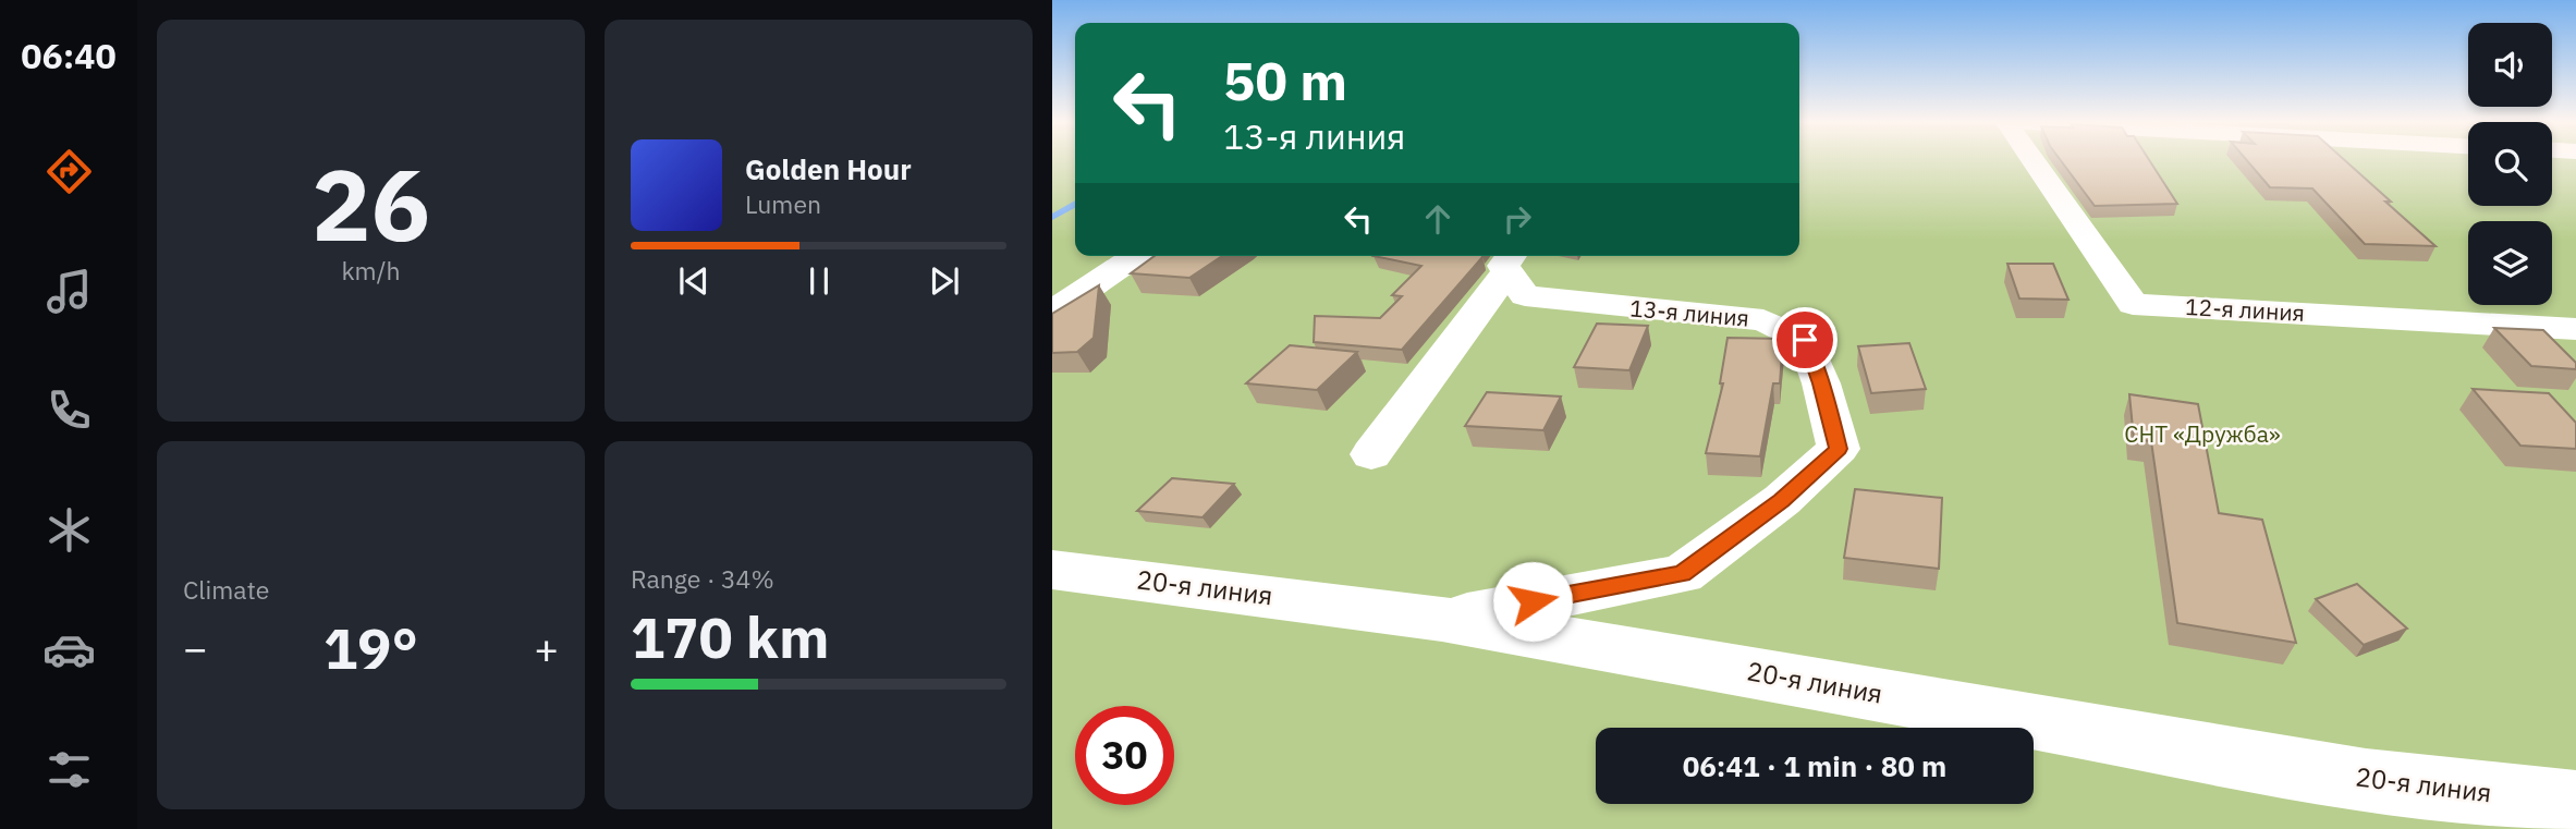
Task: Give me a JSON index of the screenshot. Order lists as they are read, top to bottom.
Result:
{
  "streets": {
    "street": ["12-я линия", "13-я линия", "20-я линия"]
  },
  "crossings": [
    ["13-я линия", "20-я линия"]
  ],
  "parks": ["СНТ «Дружба»"],
  "page": {
    "tabs": "06:40",
    "tile": [
      ["26", "km/h"],
      "Climate",
      ["Range · 34%", "170 km"]
    ],
    "turn": ["50 m", "13-я линия"],
    "song": ["Golden Hour", "Lumen"],
    "heat": ["−", "19°", "+"],
    "limit": "30",
    "trip": "06:41 · 1 min · 80 m"
  }
}
